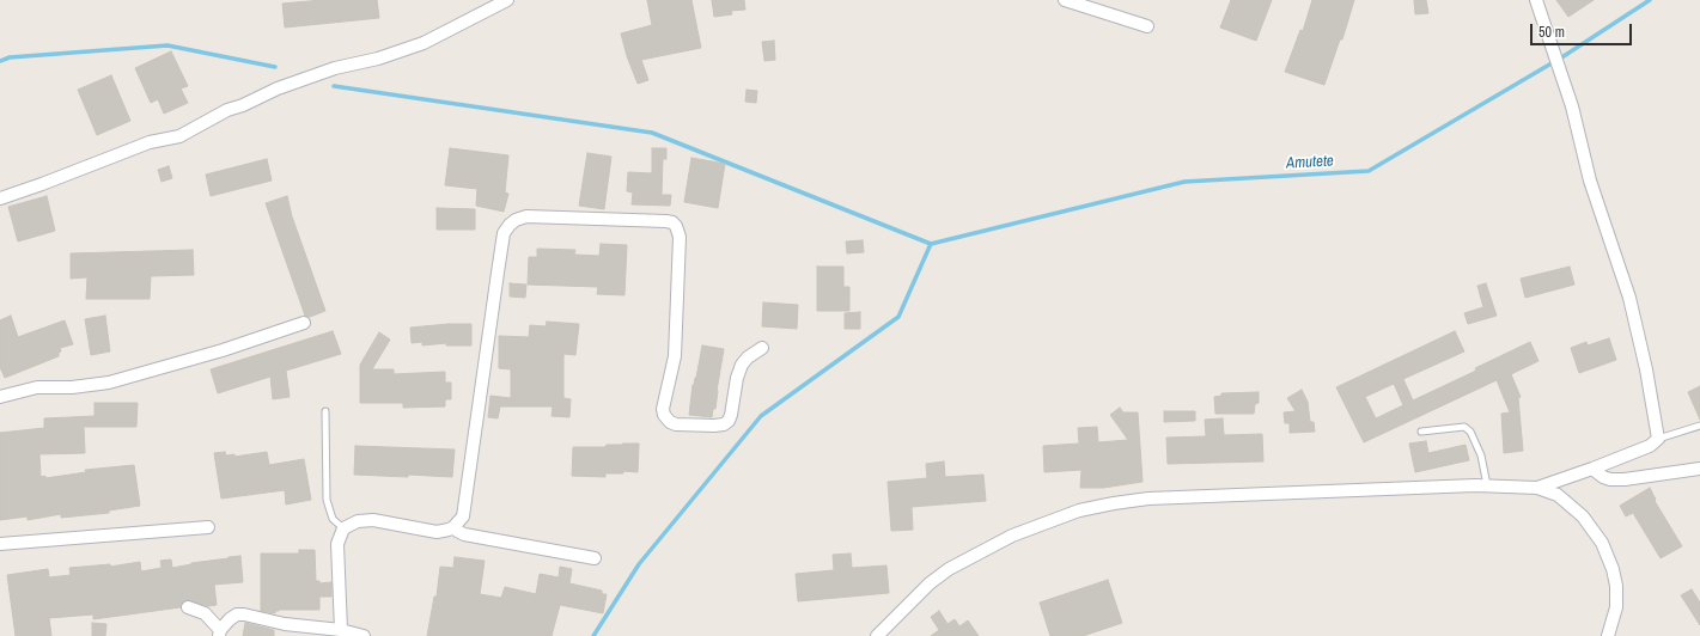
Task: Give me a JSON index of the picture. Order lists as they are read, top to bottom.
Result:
{
  "water": ["Amutete"],
  "scale_bar": "50 m"
}
